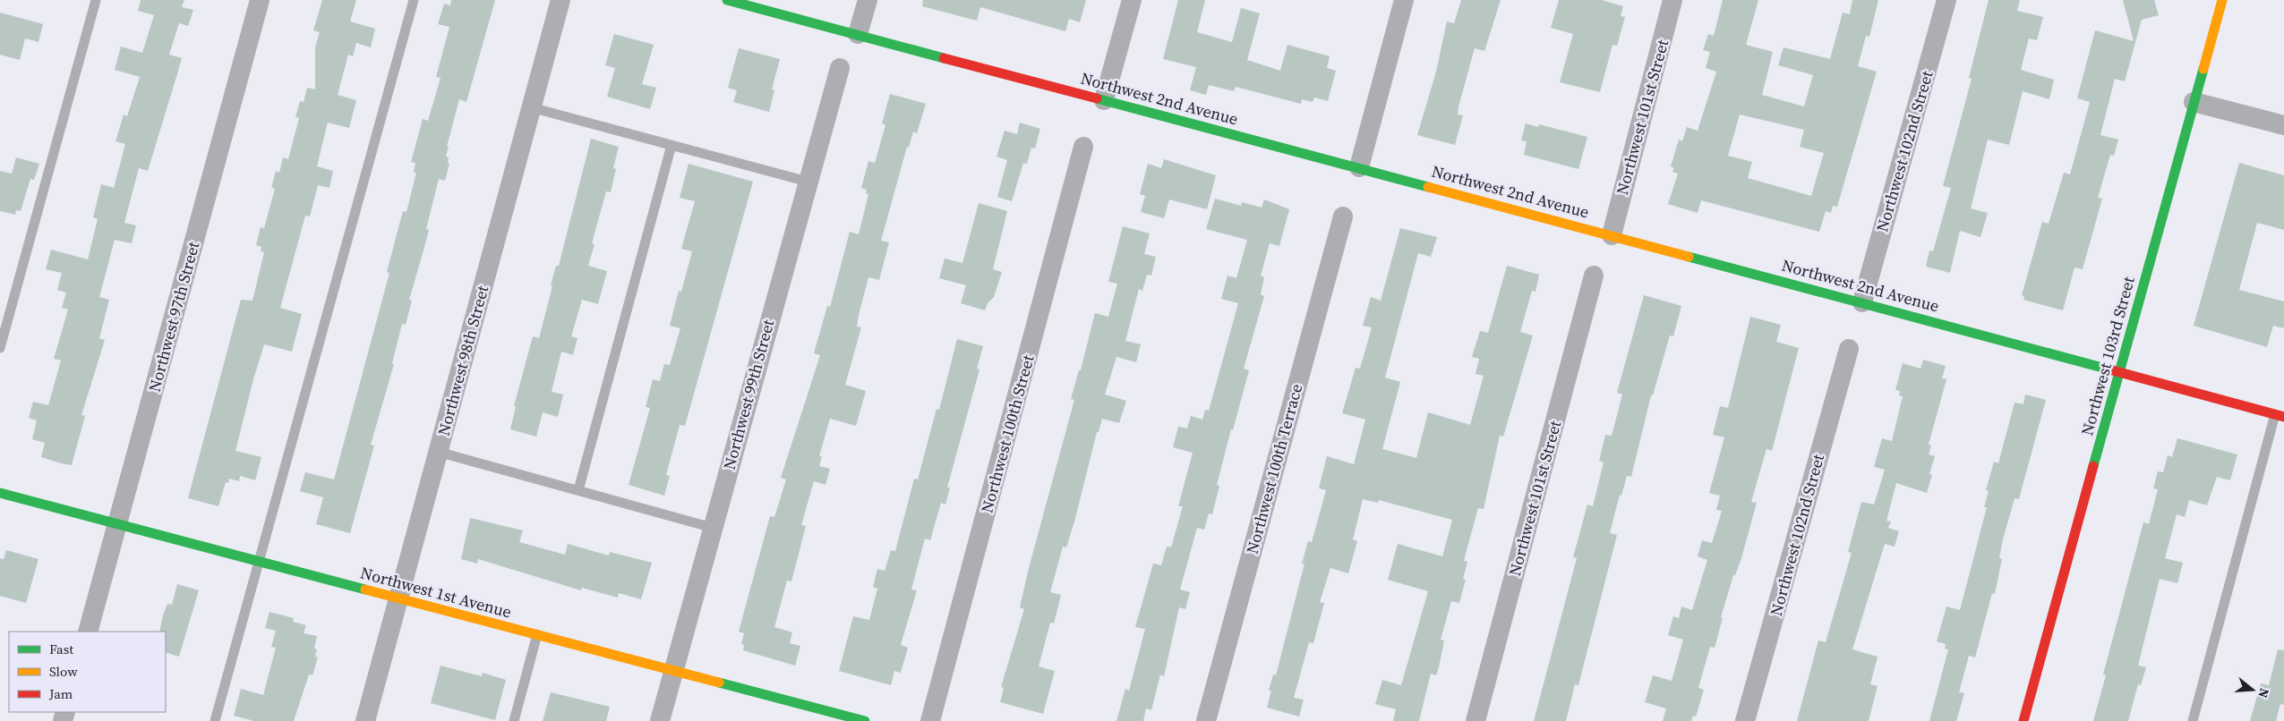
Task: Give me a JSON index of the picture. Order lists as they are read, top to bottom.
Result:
{
  "streets": {
    "street": [
      "Northwest 2nd Avenue",
      "Northwest 101st Street",
      "Northwest 102nd Street",
      "Northwest 97th Street",
      "Northwest 103rd Street",
      "Northwest 98th Street",
      "Northwest 99th Street",
      "Northwest 100th Street",
      "Northwest 100th Terrace",
      "Northwest 1st Avenue"
    ]
  },
  "crossings": [
    ["Northwest 2nd Avenue", "Northwest 101st Street"],
    ["Northwest 2nd Avenue", "Northwest 102nd Street"],
    ["Northwest 2nd Avenue", "Northwest 103rd Street"],
    ["Northwest 97th Street", "Northwest 1st Avenue"],
    ["Northwest 98th Street", "Northwest 1st Avenue"],
    ["Northwest 99th Street", "Northwest 1st Avenue"]
  ],
  "legend": ["Fast", "Slow", "Jam"],
  "north": "right"
}
